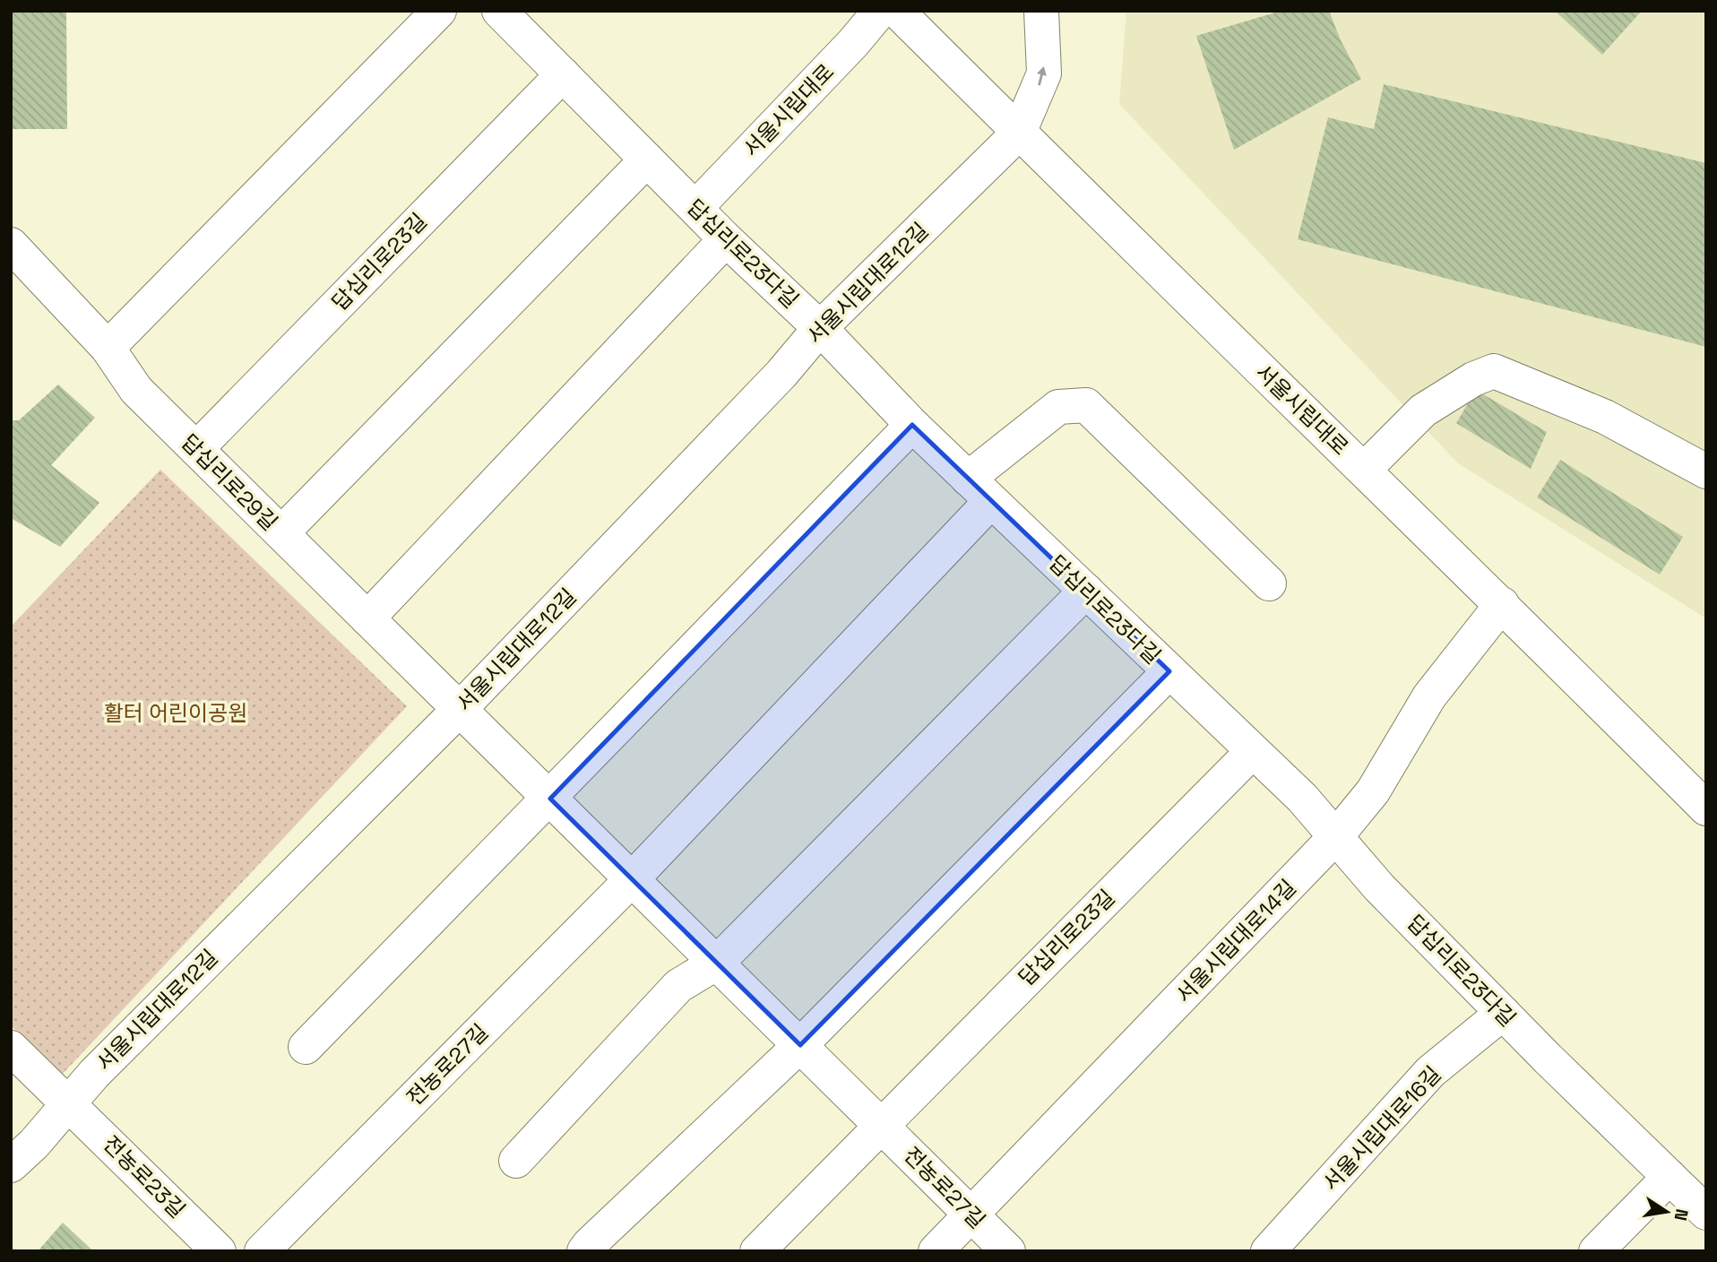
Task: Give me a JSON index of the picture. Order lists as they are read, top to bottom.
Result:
{
  "streets": {
    "street": [
      "서울시립대로",
      "답십리로23다길",
      "답십리로23길",
      "서울시립대로12길",
      "답십리로29길",
      "서울시립대로14길",
      "전농로27길",
      "서울시립대로16길",
      "전농로23길"
    ]
  },
  "crossings": [
    ["서울시립대로", "답십리로23다길"],
    ["서울시립대로", "서울시립대로12길"],
    ["서울시립대로", "서울시립대로14길"],
    ["답십리로23다길", "답십리로23길"],
    ["답십리로23다길", "서울시립대로12길"],
    ["답십리로23다길", "서울시립대로14길"],
    ["답십리로23다길", "서울시립대로16길"],
    ["답십리로23길", "답십리로29길"],
    ["답십리로23길", "전농로27길"],
    ["서울시립대로12길", "답십리로29길"],
    ["서울시립대로12길", "전농로27길"],
    ["서울시립대로12길", "전농로23길"],
    ["답십리로29길", "전농로27길"],
    ["서울시립대로14길", "전농로27길"]
  ],
  "parks": ["활터 어린이공원"],
  "north": "right"
}
